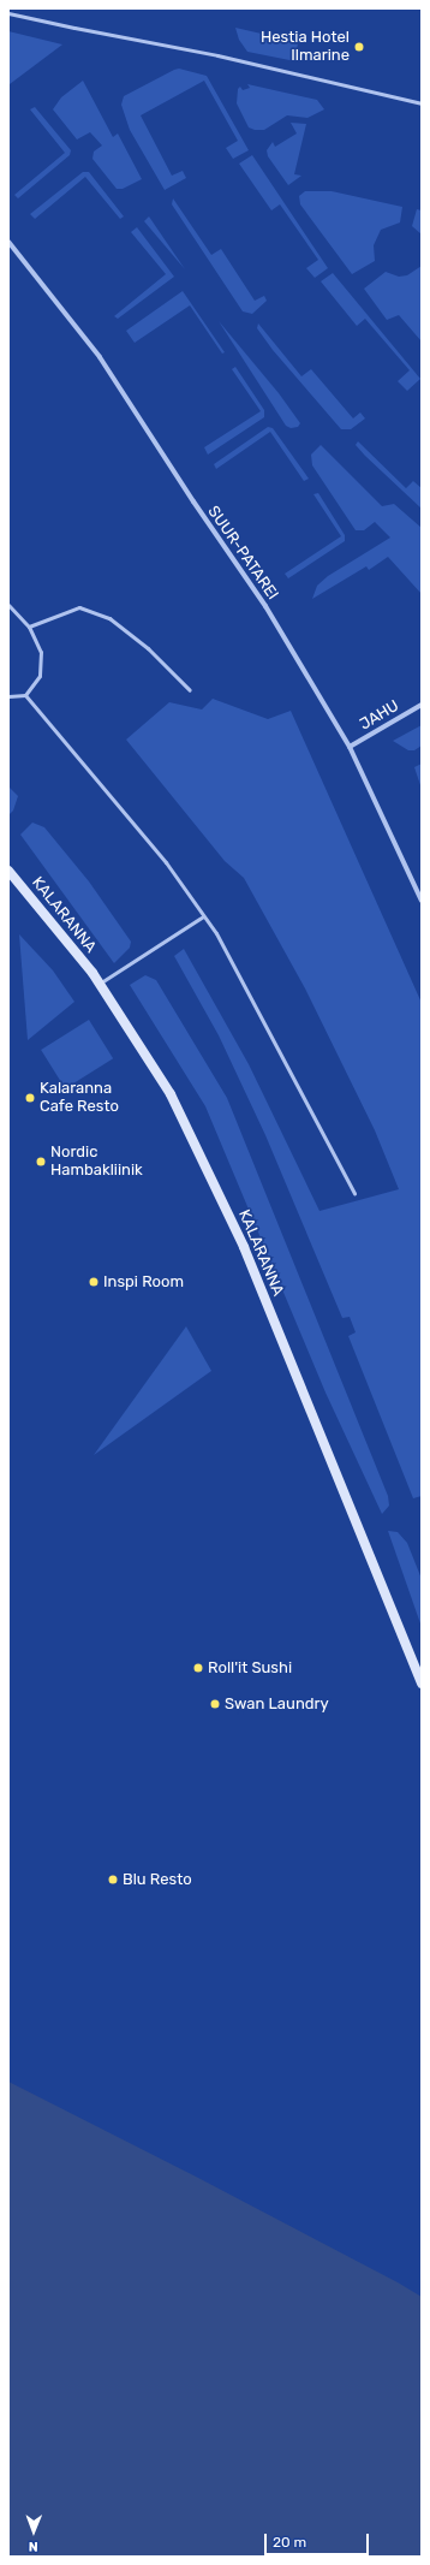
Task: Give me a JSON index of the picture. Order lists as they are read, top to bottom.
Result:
{
  "streets": {
    "street": ["SUUR-PATAREI", "JAHU", "KALARANNA"]
  },
  "crossings": [
    ["SUUR-PATAREI", "JAHU"]
  ],
  "places": [
    "Hestia Hotel Ilmarine",
    "Kalaranna Cafe Resto",
    "Nordic Hambakliinik",
    "Inspi Room",
    "Roll'it Sushi",
    "Swan Laundry",
    "Blu Resto"
  ],
  "scale_bar": "20 m",
  "north": "bottom"
}
